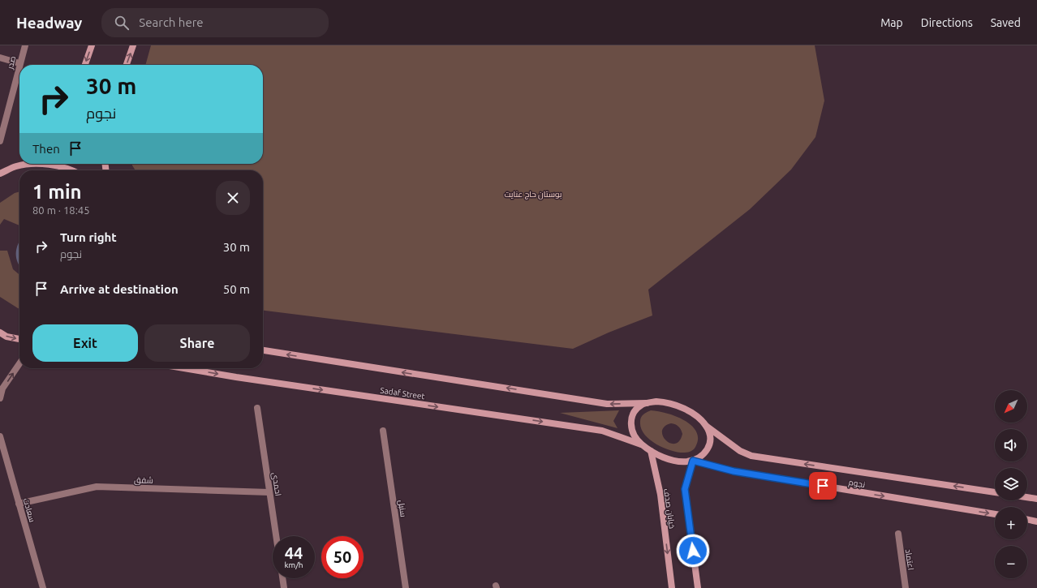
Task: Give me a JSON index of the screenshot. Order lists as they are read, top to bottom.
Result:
{
  "streets": {
    "main road": ["Sadaf Street", "نجوم", "خیابان صدف"],
    "street": [
      "صدر",
      "شفق",
      "احمدی",
      "سنبل",
      "سعادت",
      "اعتماد"
    ]
  },
  "crossings": [
    ["Sadaf Street", "نجوم"],
    ["Sadaf Street", "خیابان صدف"],
    ["شفق", "احمدی"],
    ["شفق", "سعادت"],
    ["نجوم", "خیابان صدف"]
  ],
  "parks": ["بوستان حاج عنایت"],
  "north": "bottom left",
  "page": {
    "header": "Headway",
    "search": "Search here",
    "nav": ["Map", "Directions", "Saved"],
    "turn": ["30 m", "نجوم"],
    "then": "Then",
    "heading": ["1 min", "80 m · 18:45"],
    "list": [
      {
        "name": "Turn right",
        "note": "نجوم",
        "value": "30 m"
      },
      {
        "name": "Arrive at destination",
        "value": "50 m"
      }
    ],
    "buttons": ["Exit", "Share"],
    "map_buttons": ["+", "−"],
    "speed": "44 km/h",
    "limit": "50"
  }
}
